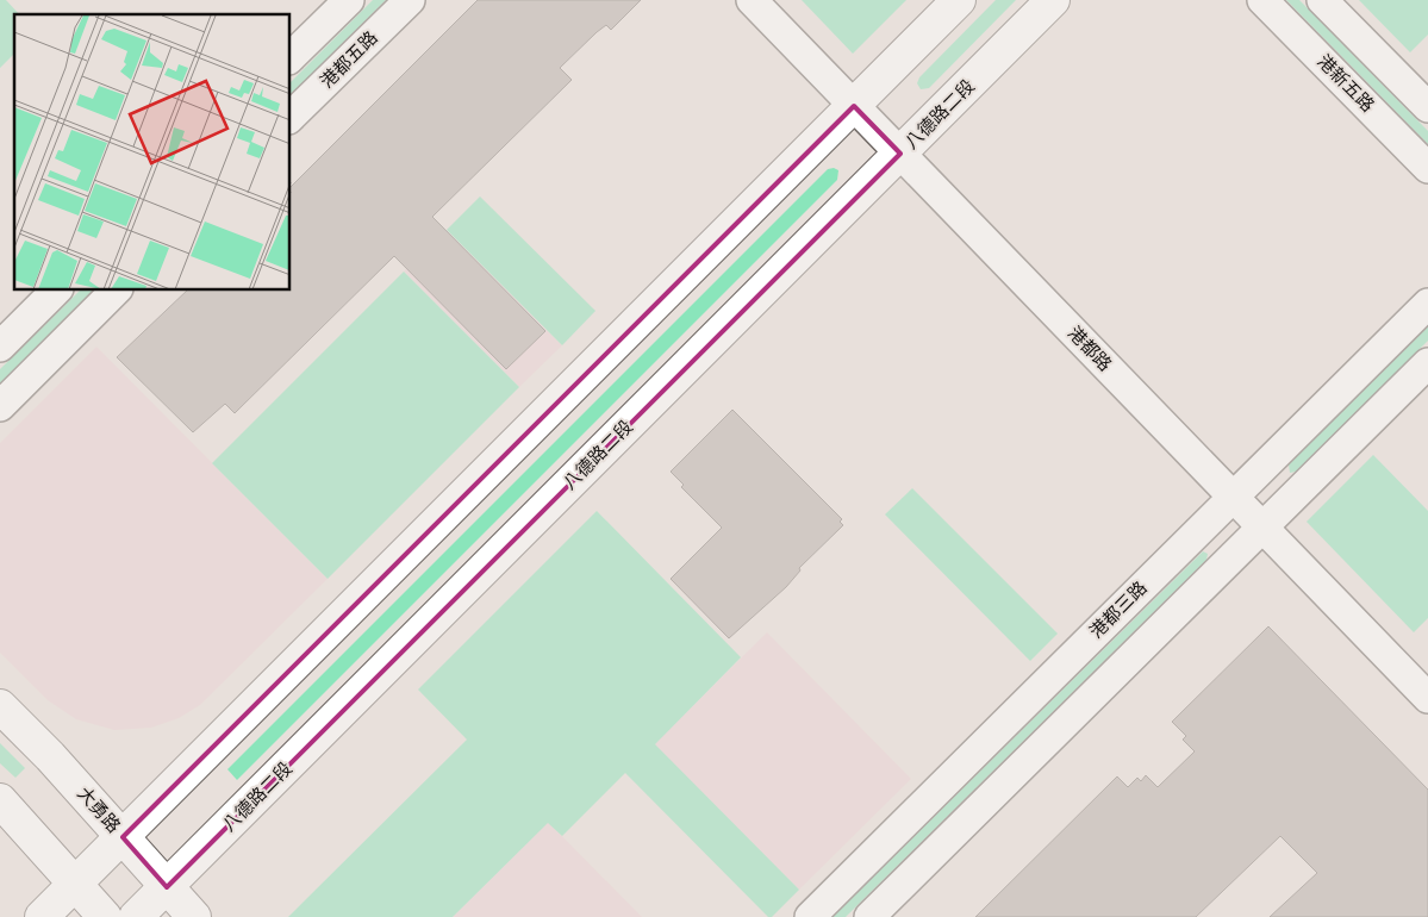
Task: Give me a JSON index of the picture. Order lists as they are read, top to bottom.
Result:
{
  "streets": {
    "street": [
      "港都五路",
      "港新五路",
      "八德路二段",
      "港都路",
      "港都三路",
      "大勇路"
    ]
  },
  "crossings": [
    ["八德路二段", "港都路"],
    ["八德路二段", "大勇路"],
    ["港都路", "港都三路"]
  ]
}
